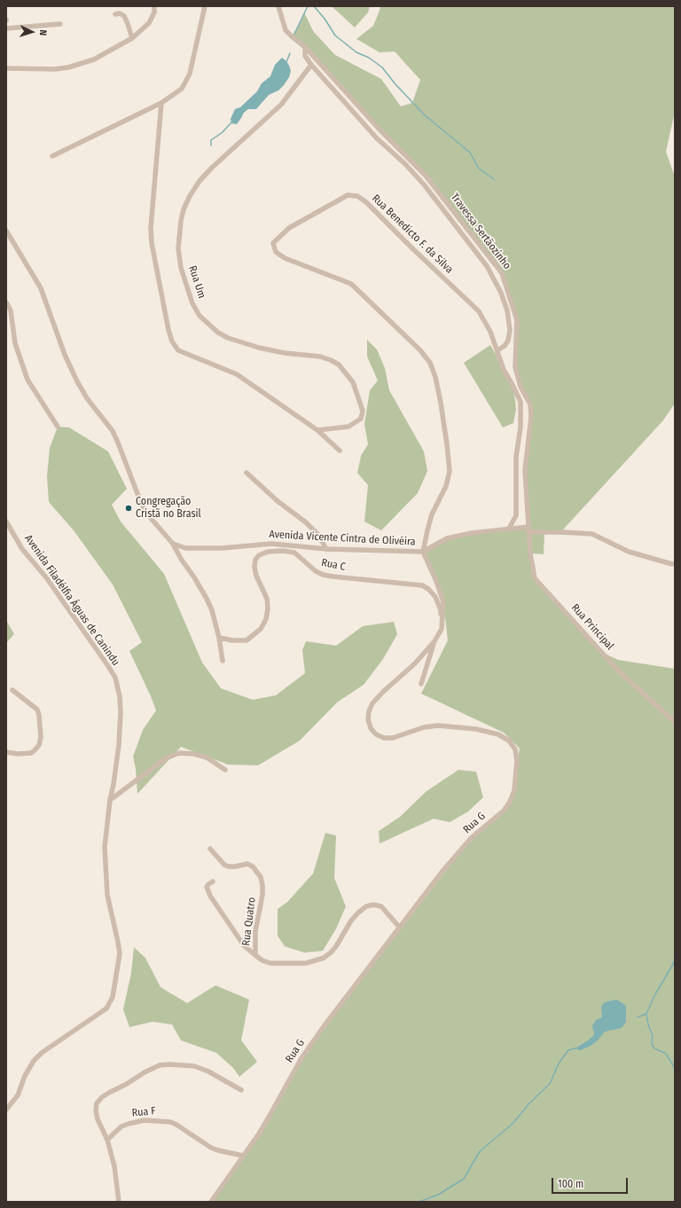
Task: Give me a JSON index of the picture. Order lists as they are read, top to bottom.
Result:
{
  "streets": {
    "street": [
      "Travessa Sertãozinho",
      "Rua Benedicto F. da Silva",
      "Rua Um",
      "Avenida Vicente Cintra de Olivéira",
      "Rua C",
      "Avenida Filadélfia Águas de Canindu",
      "Rua Principal",
      "Rua G",
      "Rua Quatro",
      "Rua F"
    ]
  },
  "crossings": [
    ["Travessa Sertãozinho", "Avenida Vicente Cintra de Olivéira"],
    ["Travessa Sertãozinho", "Rua Principal"],
    ["Rua Benedicto F. da Silva", "Avenida Vicente Cintra de Olivéira"],
    ["Rua Benedicto F. da Silva", "Rua G"],
    ["Avenida Vicente Cintra de Olivéira", "Rua Principal"],
    ["Avenida Vicente Cintra de Olivéira", "Rua G"],
    ["Rua C", "Rua G"],
    ["Rua G", "Rua Quatro"],
    ["Rua G", "Rua F"]
  ],
  "places": ["Congregação Cristã no Brasil"],
  "scale_bar": "100 m",
  "north": "right"
}
